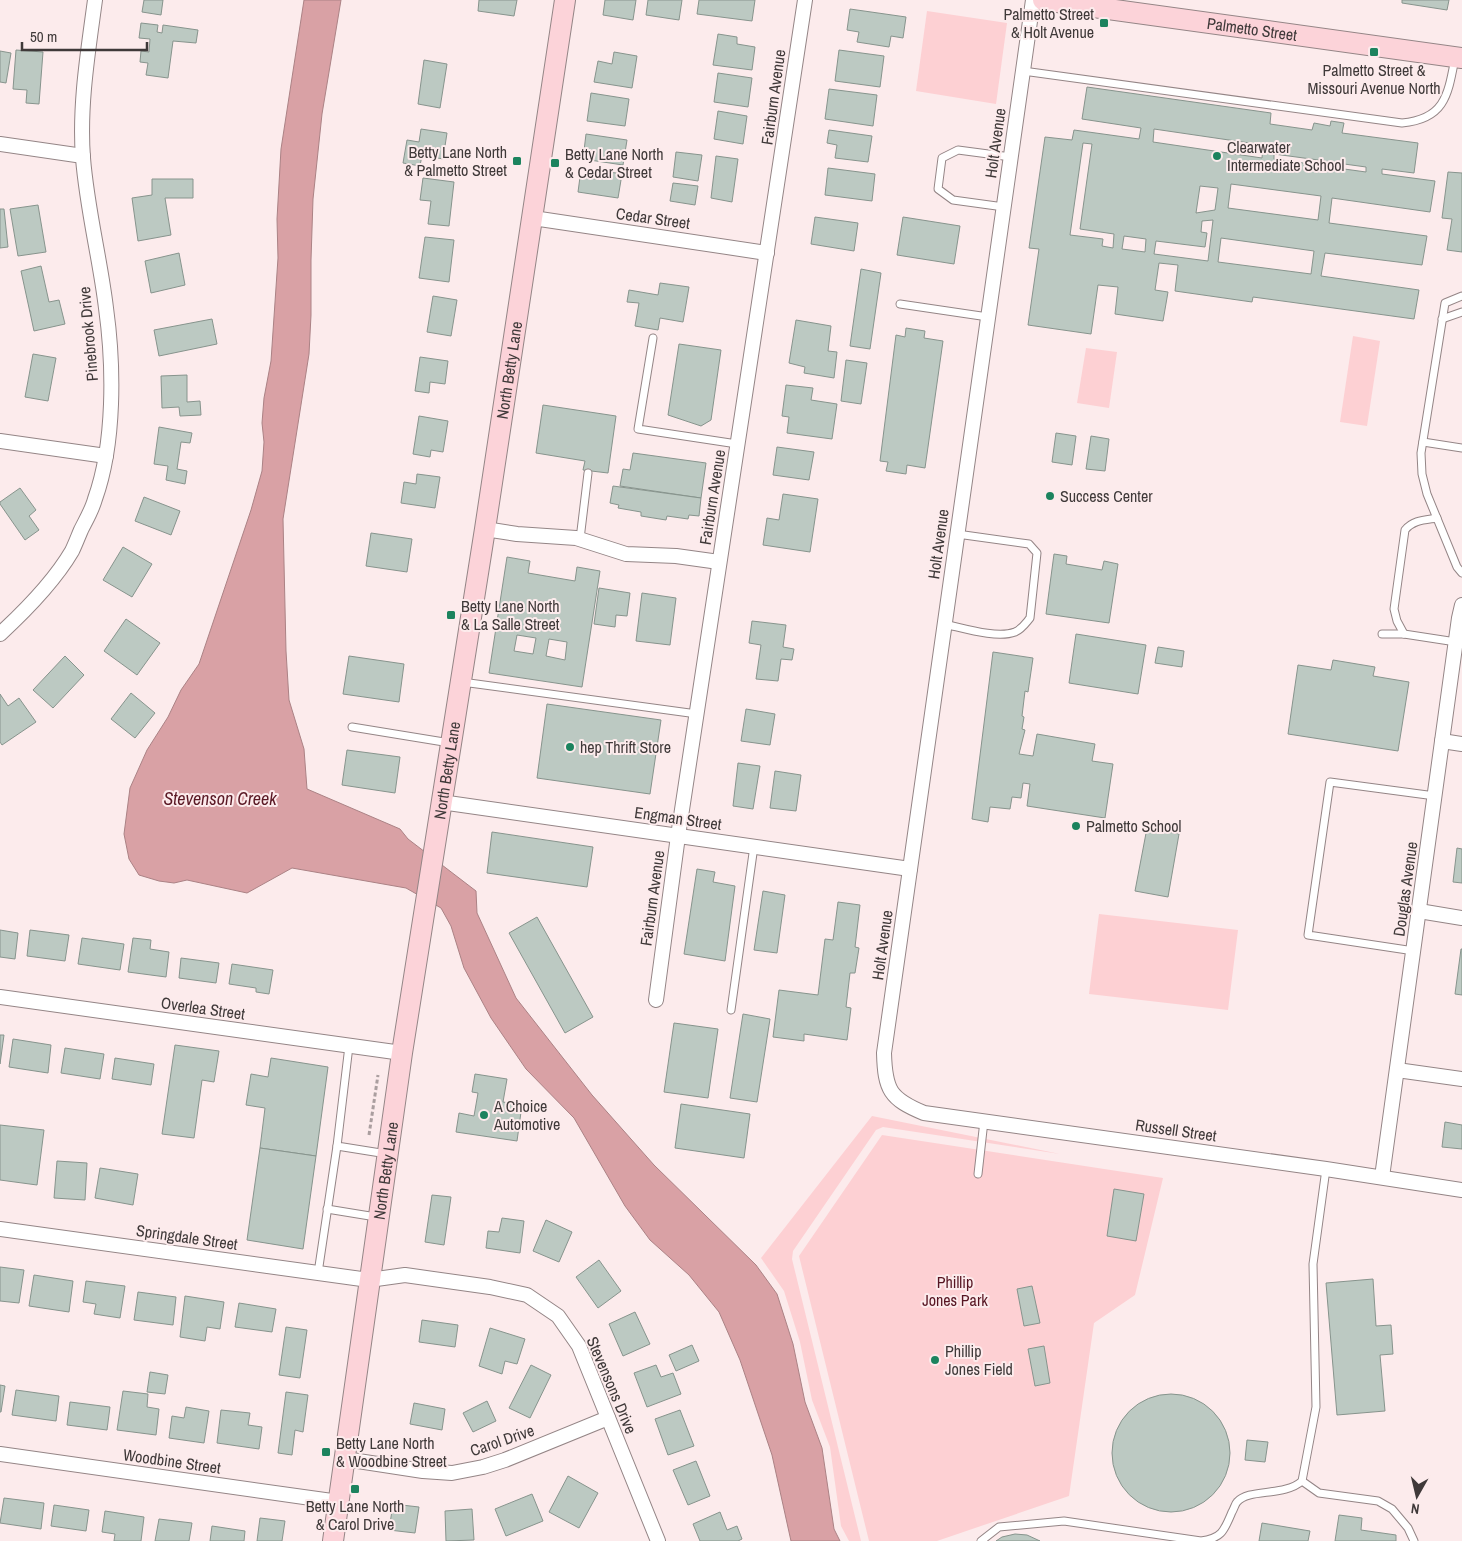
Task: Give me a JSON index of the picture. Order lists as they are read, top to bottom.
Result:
{
  "streets": {
    "street": [
      "Palmetto Street",
      "Fairburn Avenue",
      "Holt Avenue",
      "Cedar Street",
      "Pinebrook Drive",
      "North Betty Lane",
      "Engman Street",
      "Douglas Avenue",
      "Overlea Street",
      "Russell Street",
      "Springdale Street",
      "Stevensons Drive",
      "Carol Drive",
      "Woodbine Street"
    ]
  },
  "crossings": [
    ["Fairburn Avenue", "Cedar Street"],
    ["Fairburn Avenue", "Engman Street"],
    ["Holt Avenue", "Engman Street"],
    ["Holt Avenue", "Russell Street"],
    ["Cedar Street", "North Betty Lane"],
    ["North Betty Lane", "Engman Street"],
    ["North Betty Lane", "Overlea Street"],
    ["North Betty Lane", "Springdale Street"],
    ["North Betty Lane", "Stevensons Drive"],
    ["North Betty Lane", "Carol Drive"],
    ["North Betty Lane", "Woodbine Street"],
    ["Douglas Avenue", "Russell Street"],
    ["Springdale Street", "Stevensons Drive"],
    ["Stevensons Drive", "Carol Drive"]
  ],
  "water": ["Stevenson Creek"],
  "parks": ["Phillip Jones Park"],
  "places": {
    "transit": [
      "Palmetto Street & Holt Avenue",
      "Palmetto Street & Missouri Avenue North",
      "Betty Lane North & Palmetto Street",
      "Betty Lane North & Cedar Street",
      "Betty Lane North & La Salle Street",
      "Betty Lane North & Woodbine Street",
      "Betty Lane North & Carol Drive"
    ],
    "other": [
      "Clearwater Intermediate School",
      "Success Center",
      "hep Thrift Store",
      "Palmetto School",
      "A Choice Automotive",
      "Phillip Jones Field"
    ]
  },
  "scale_bar": "50 m",
  "north": "bottom"
}
